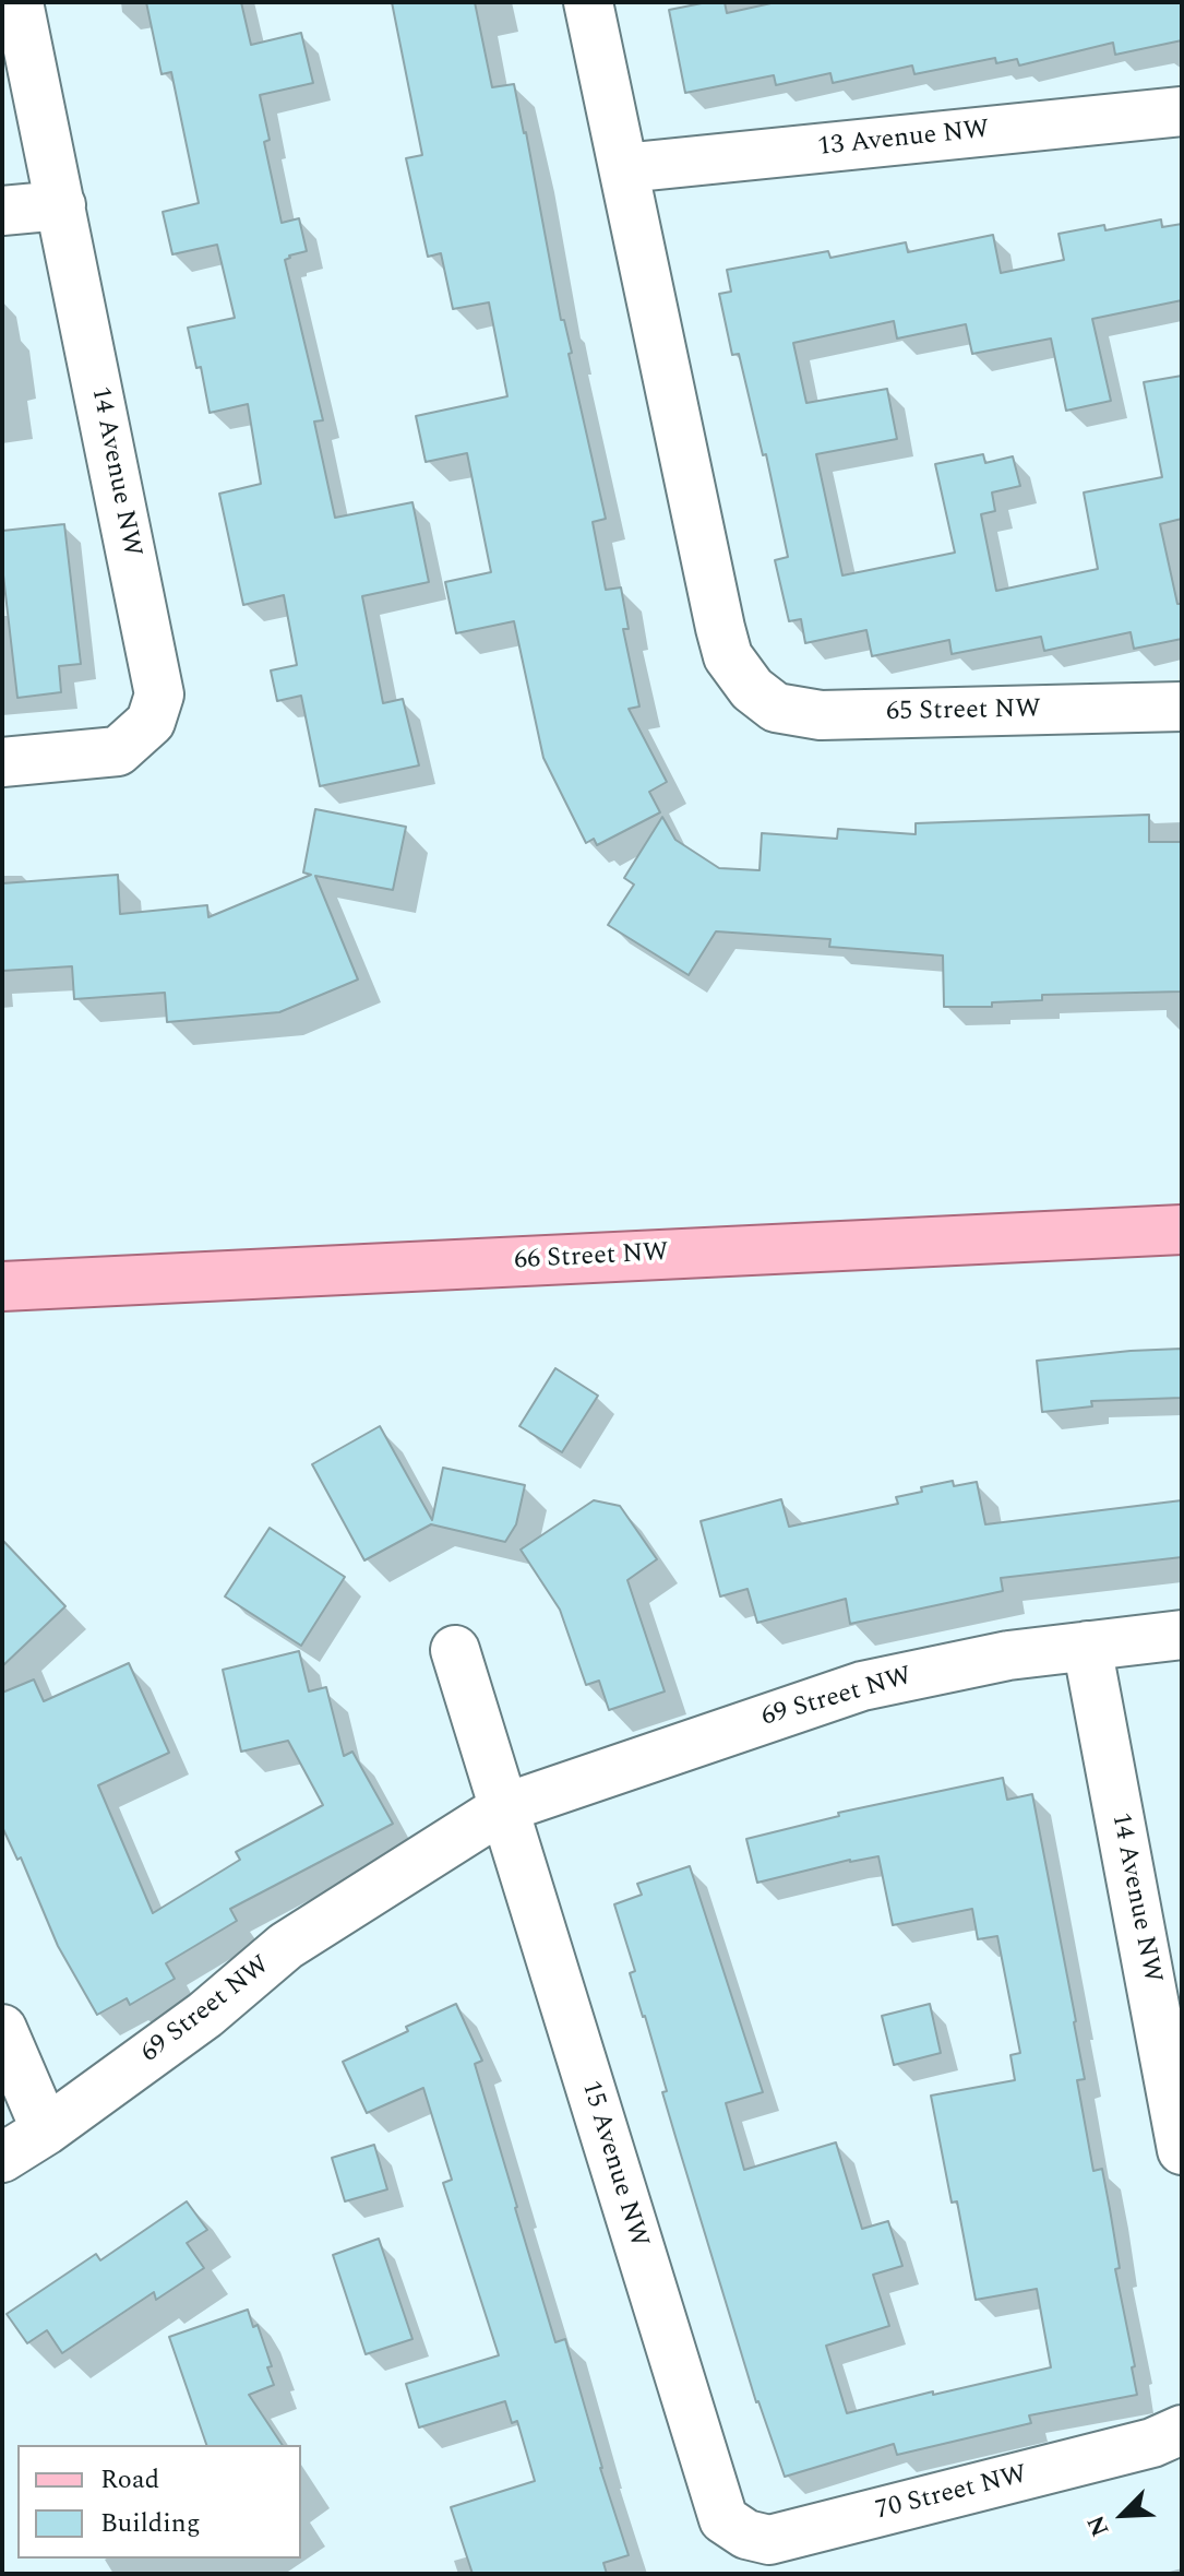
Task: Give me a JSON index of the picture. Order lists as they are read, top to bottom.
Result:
{
  "streets": {
    "main road": ["66 Street NW"],
    "street": [
      "13 Avenue NW",
      "14 Avenue NW",
      "65 Street NW",
      "69 Street NW",
      "15 Avenue NW",
      "70 Street NW"
    ]
  },
  "crossings": [
    ["13 Avenue NW", "65 Street NW"],
    ["14 Avenue NW", "69 Street NW"],
    ["69 Street NW", "15 Avenue NW"],
    ["15 Avenue NW", "70 Street NW"]
  ],
  "legend": ["Road", "Building"],
  "north": "bottom left"
}
